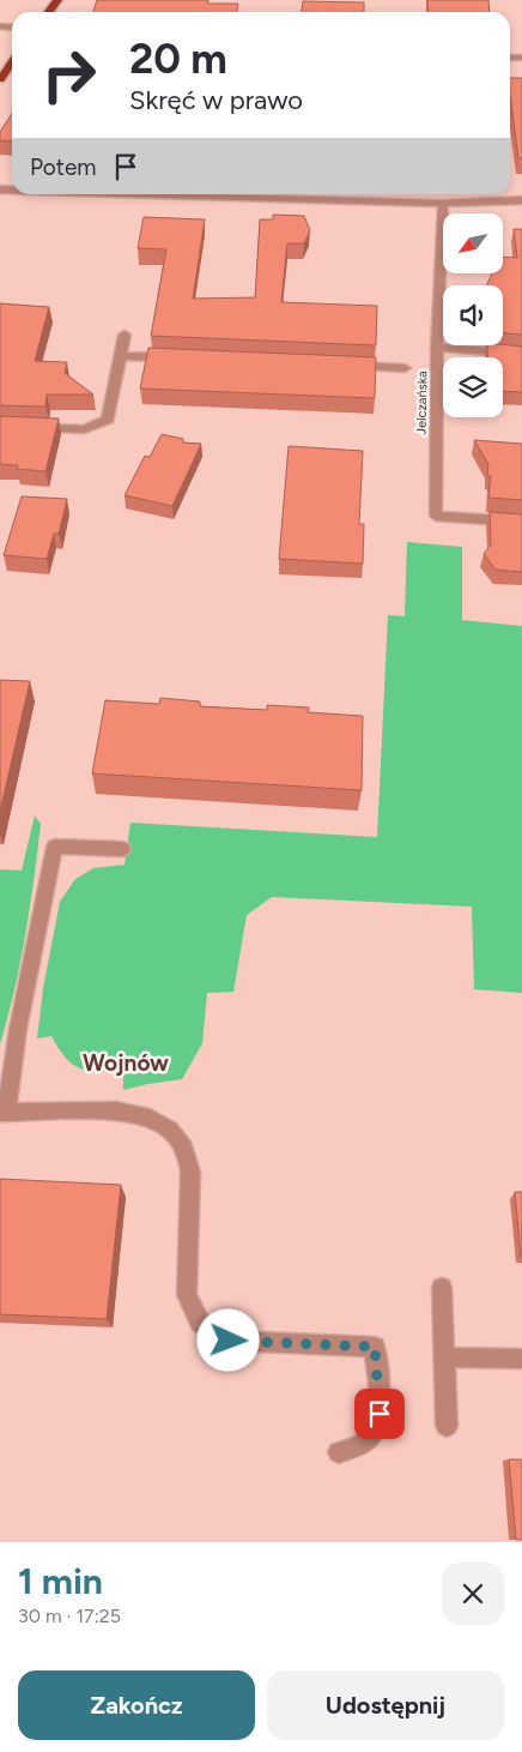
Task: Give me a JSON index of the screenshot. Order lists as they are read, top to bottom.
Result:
{
  "streets": {
    "street": ["Jelczańska"]
  },
  "districts": ["Wojnów"],
  "north": "bottom left",
  "page": {
    "turn": ["20 m", "Skręć w prawo"],
    "then": "Potem",
    "heading": ["1 min", "30 m · 17:25"],
    "buttons": ["Zakończ", "Udostępnij"]
  }
}
